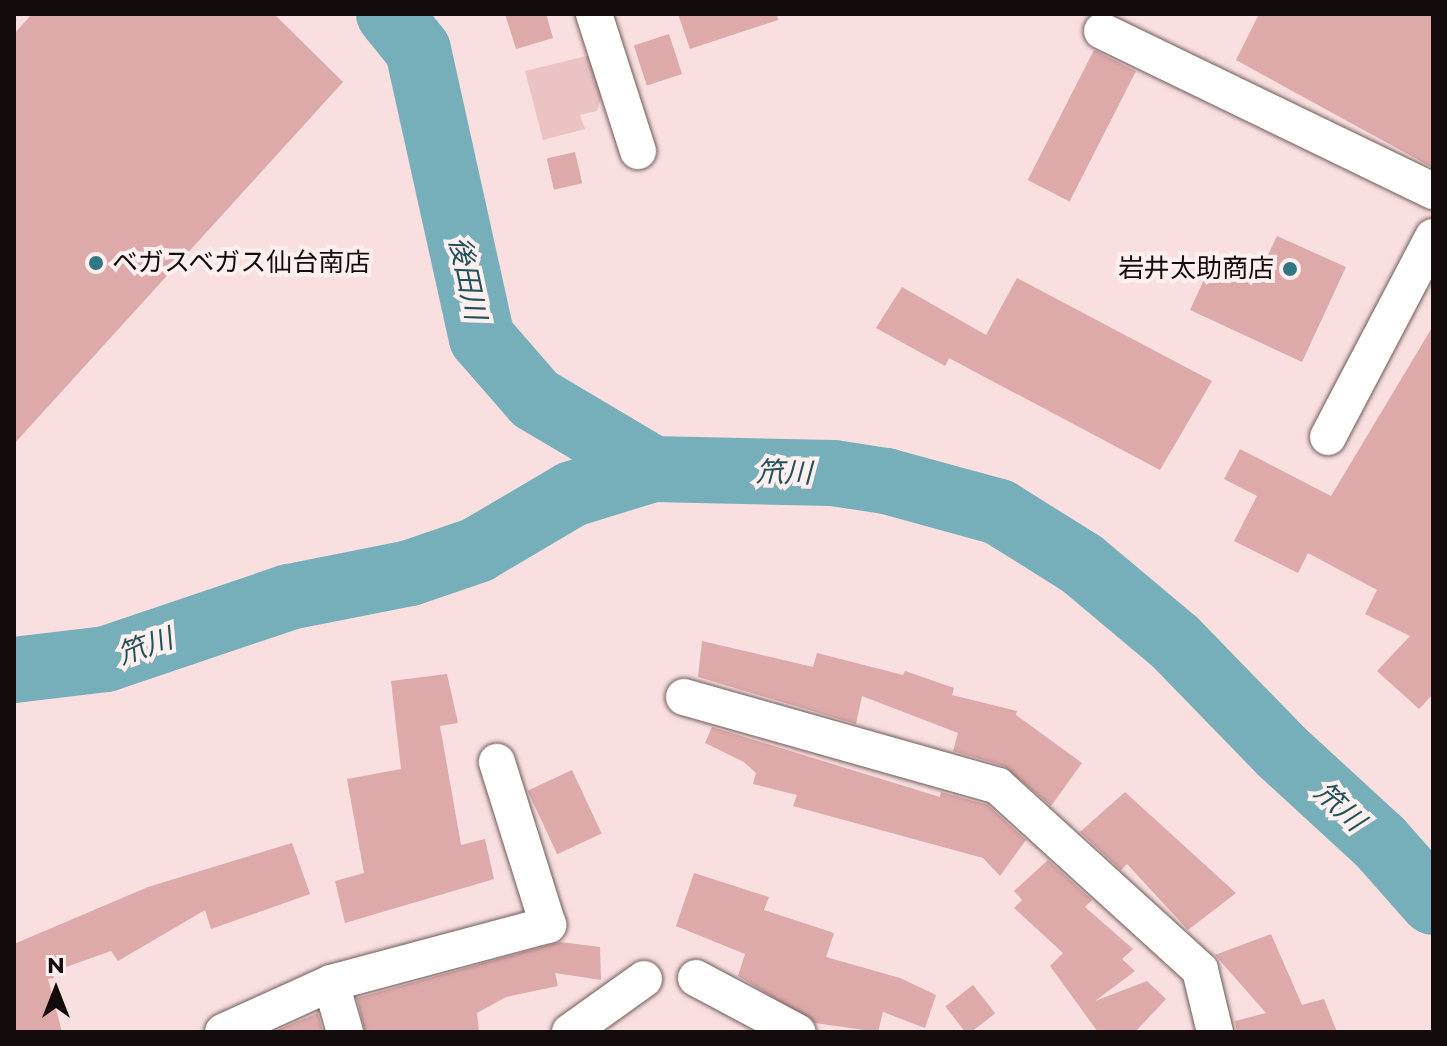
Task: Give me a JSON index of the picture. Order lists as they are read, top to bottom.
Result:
{
  "water": ["後田川", "笊川"],
  "places": ["ベガスベガス仙台南店", "岩井太助商店"],
  "north": "top"
}
